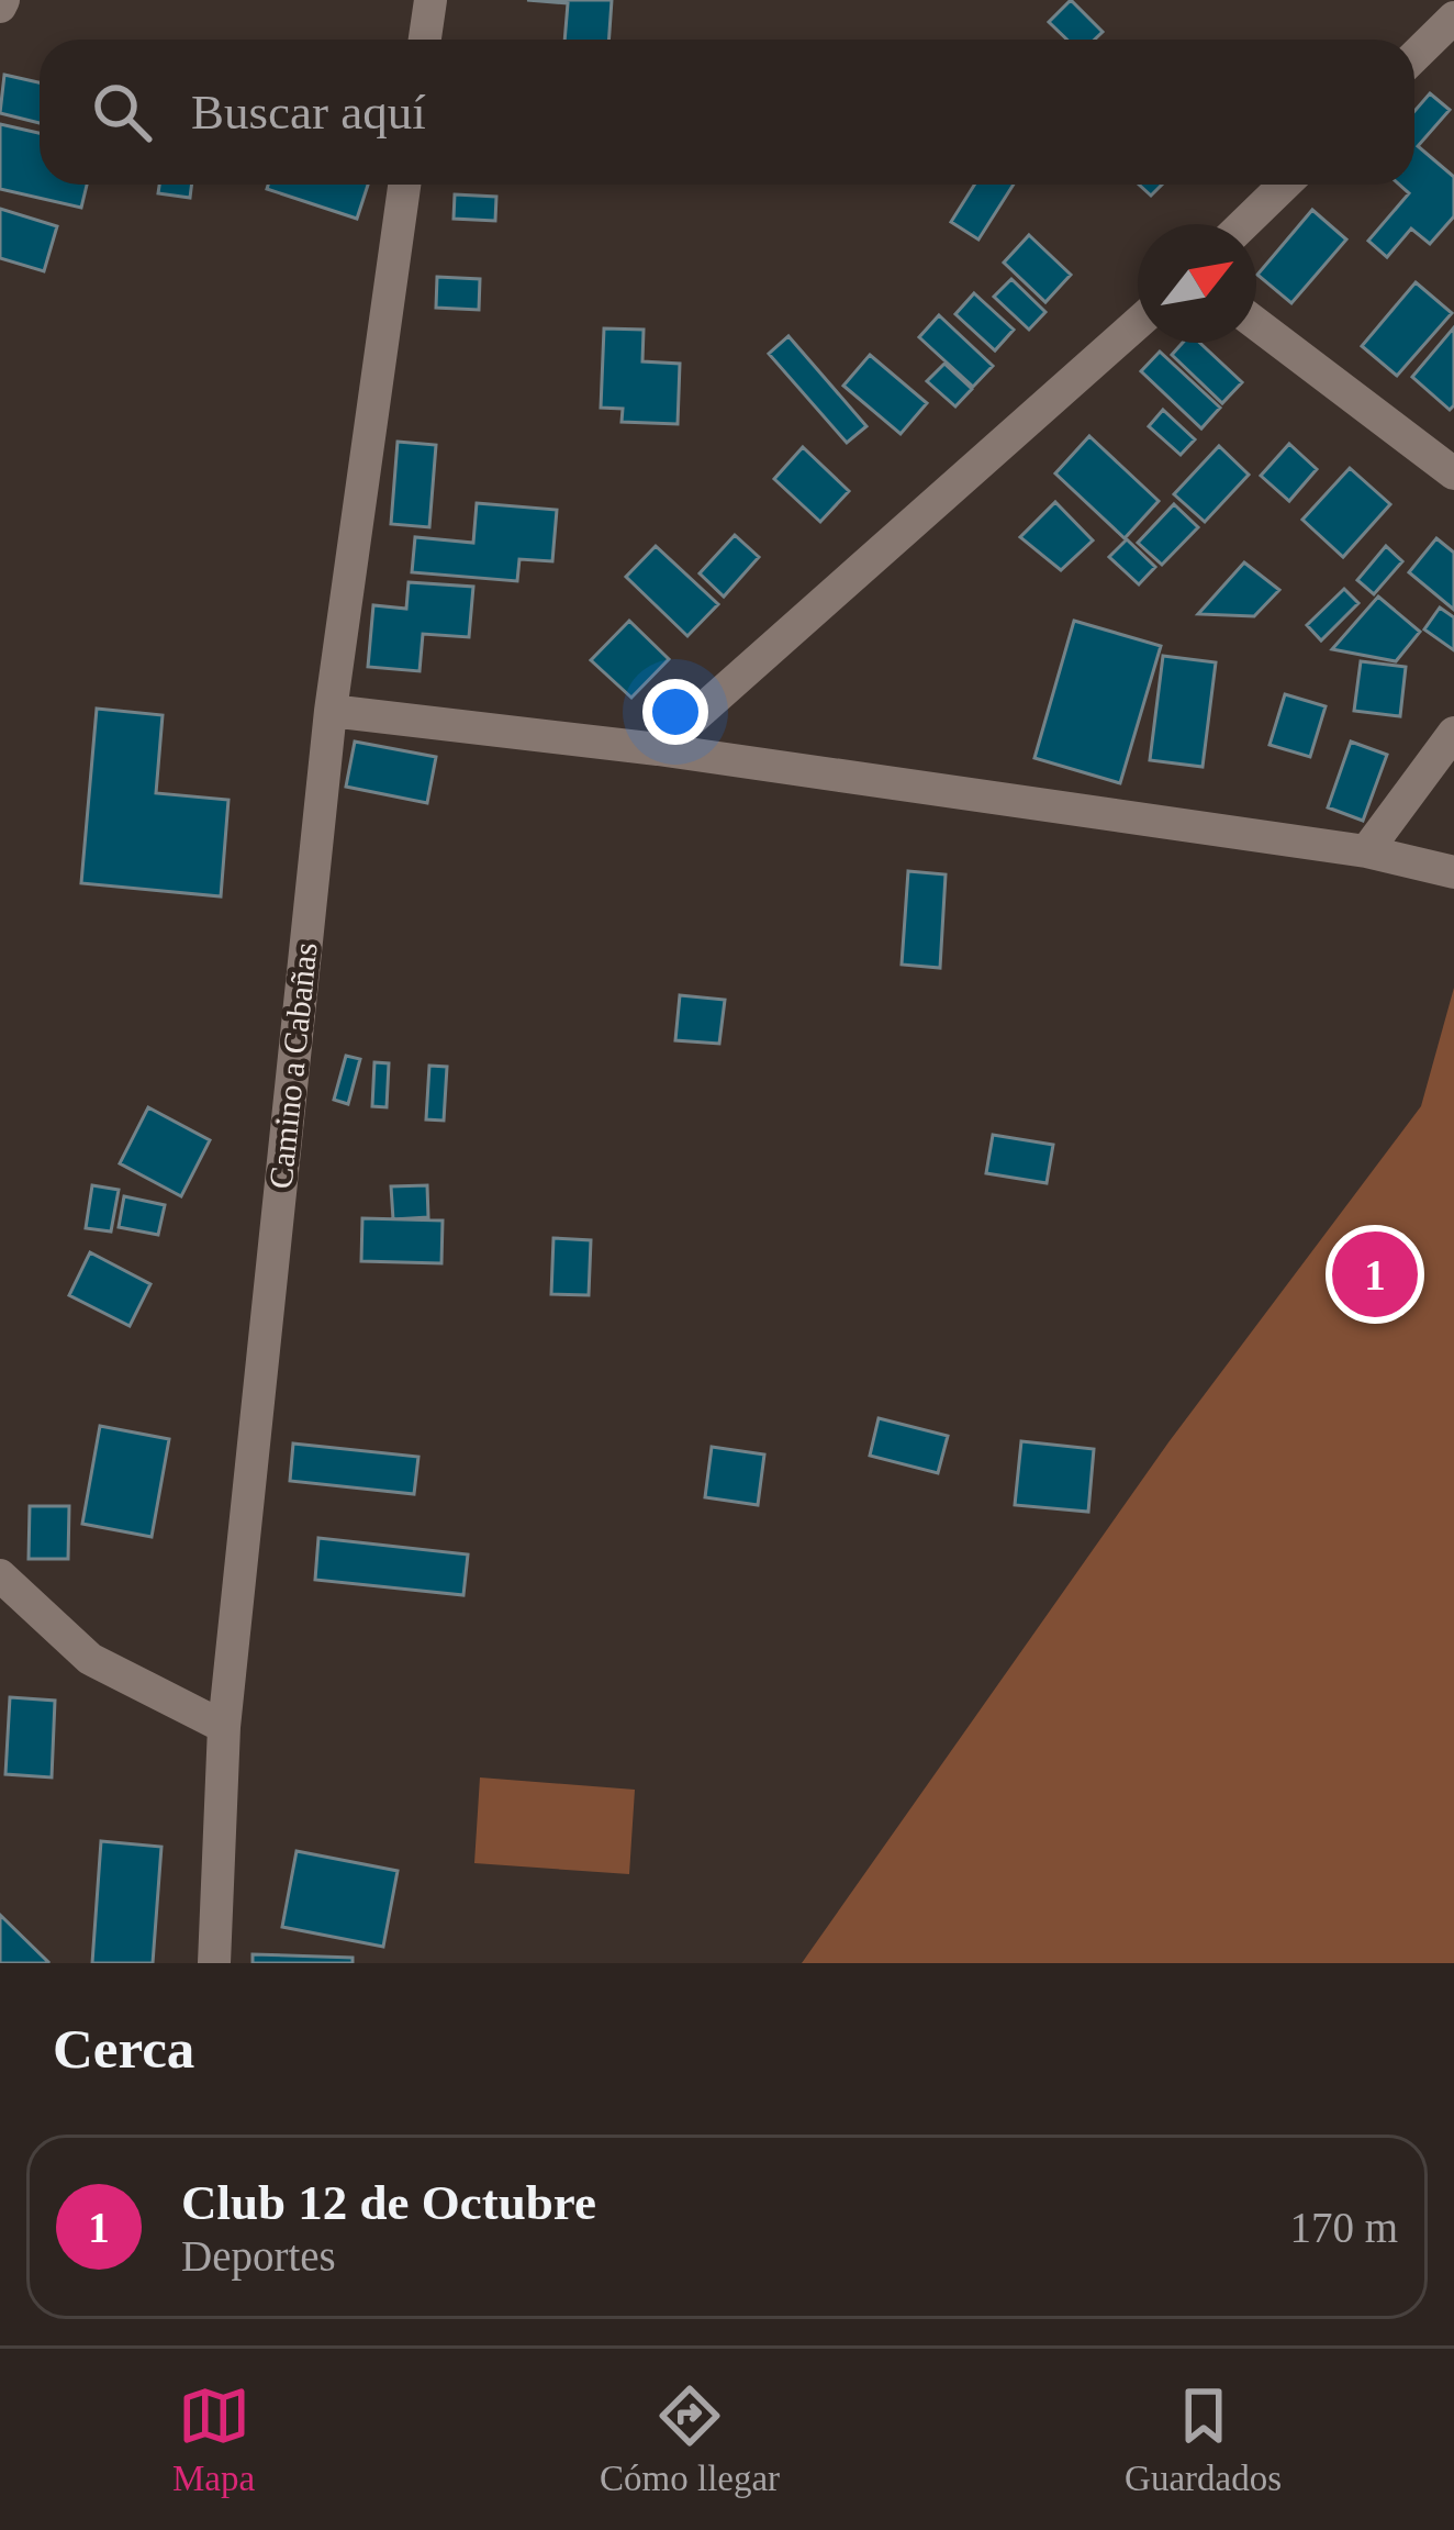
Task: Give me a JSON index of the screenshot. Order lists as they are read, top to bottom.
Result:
{
  "streets": {
    "street": ["Camino a Cabañas"]
  },
  "north": "top right",
  "page": {
    "search": "Buscar aquí",
    "pins": "1",
    "heading": "Cerca",
    "list": [
      {
        "mark": "1",
        "name": "Club 12 de Octubre",
        "note": "Deportes",
        "value": "170 m"
      }
    ],
    "nav": ["Mapa", "Cómo llegar", "Guardados"]
  }
}
